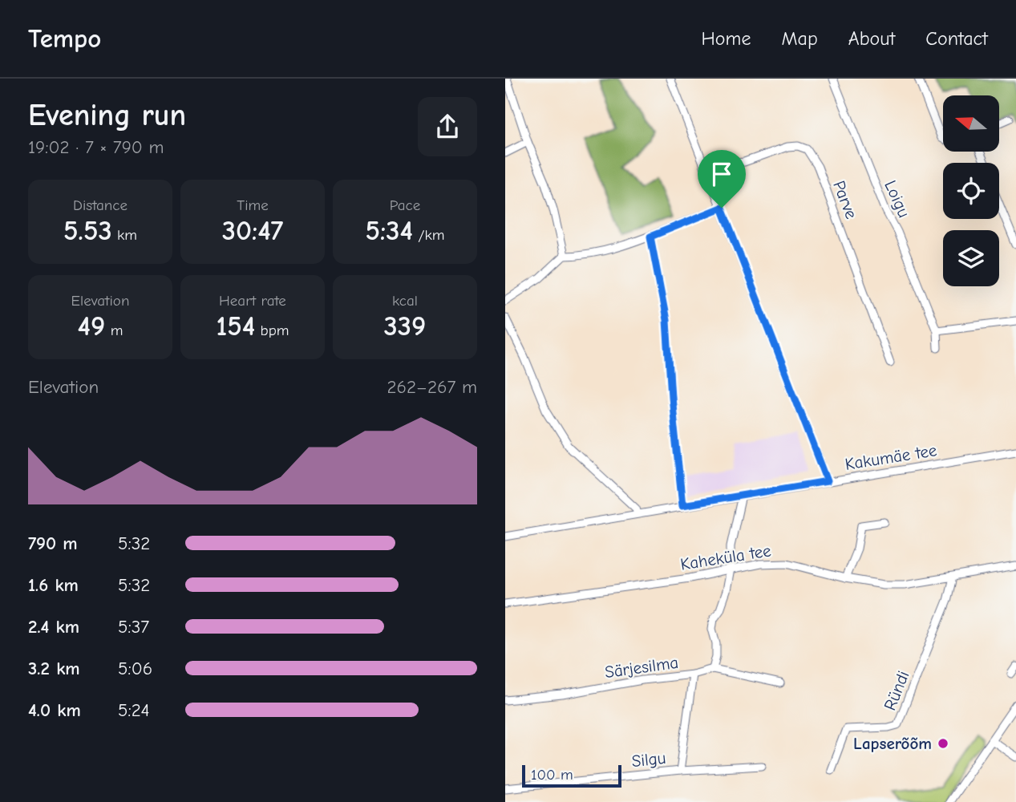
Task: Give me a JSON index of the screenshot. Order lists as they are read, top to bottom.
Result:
{
  "streets": {
    "street": [
      "Loigu",
      "Parve",
      "Kakumäe tee",
      "Kaheküla tee",
      "Särjesilma",
      "Ründi",
      "Silgu"
    ]
  },
  "crossings": [
    ["Kaheküla tee", "Ründi"]
  ],
  "places": ["Lapserõõm"],
  "scale_bar": "100 m",
  "north": "left",
  "page": {
    "header": "Tempo",
    "nav": [
      "Home",
      "Map",
      "About",
      "Contact"
    ],
    "heading": ["Evening run", "19:02 · 7 × 790 m"],
    "stats": [
      ["Distance", "5.53 km"],
      ["Time", "30:47"],
      ["Pace", "5:34 /km"],
      ["Elevation", "49 m"],
      ["Heart rate", "154 bpm"],
      ["kcal", "339"]
    ],
    "chart": ["Elevation", "262–267 m"],
    "list": [
      {
        "name": "790 m",
        "note": "5:32"
      },
      {
        "name": "1.6 km",
        "note": "5:32"
      },
      {
        "name": "2.4 km",
        "note": "5:37"
      },
      {
        "name": "3.2 km",
        "note": "5:06"
      },
      {
        "name": "4.0 km",
        "note": "5:24"
      }
    ],
    "scale": "100 m"
  }
}
